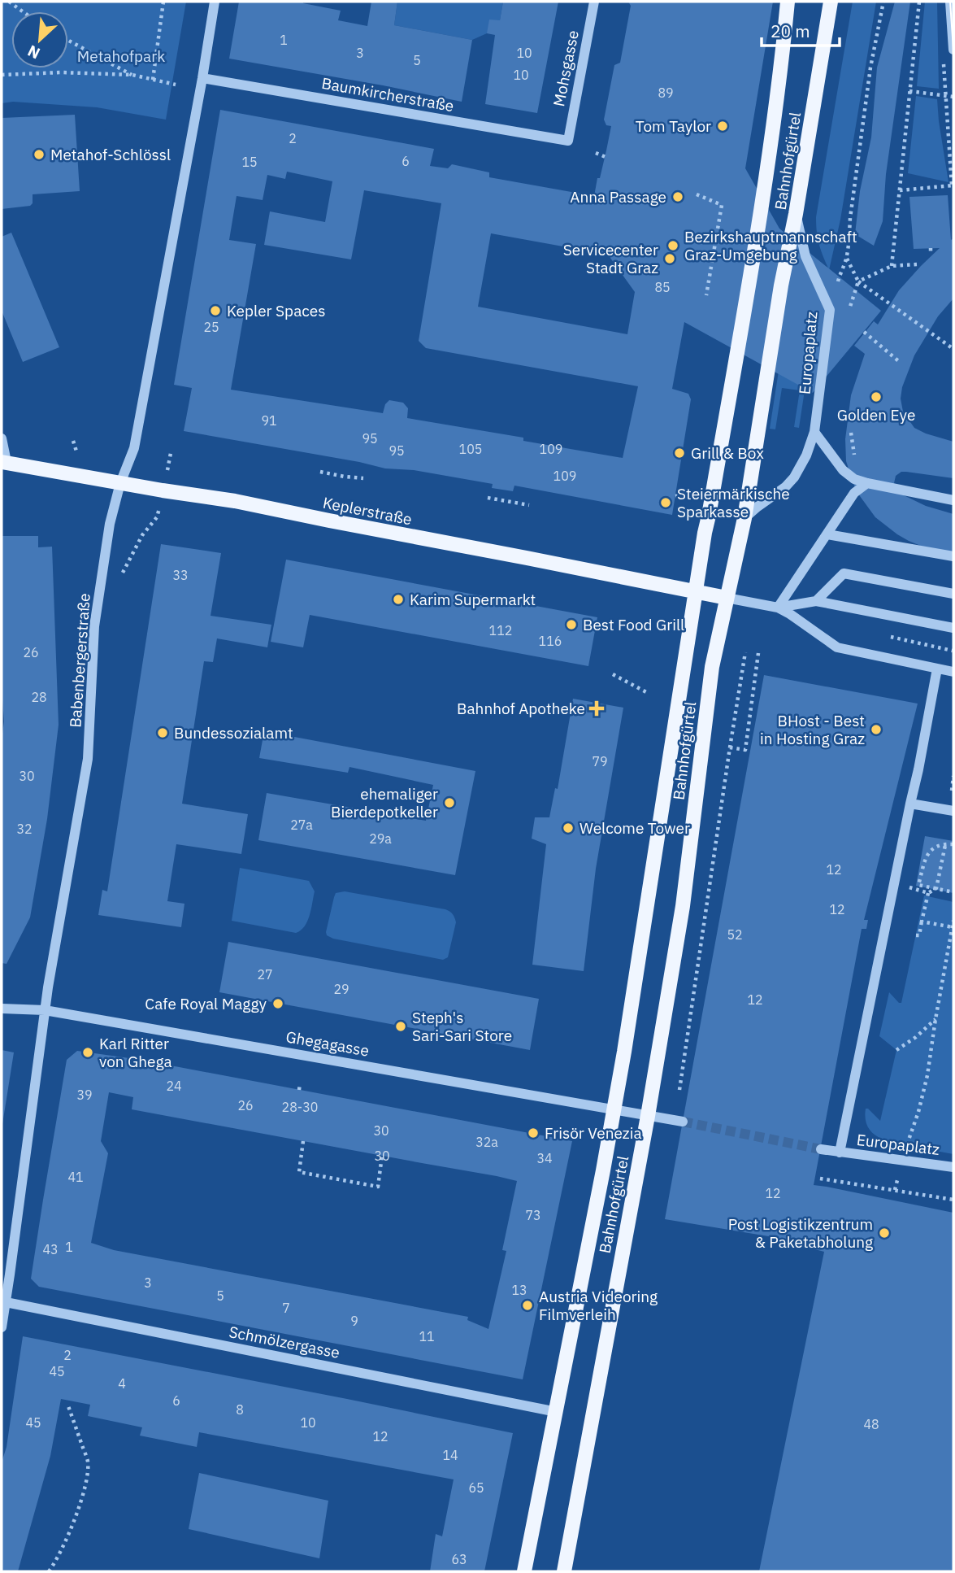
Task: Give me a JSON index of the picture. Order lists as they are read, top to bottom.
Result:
{
  "streets": {
    "main road": ["Bahnhofgürtel", "Keplerstraße"],
    "street": [
      "Mohsgasse",
      "Baumkircherstraße",
      "Europaplatz",
      "Babenbergerstraße",
      "Ghegagasse",
      "Schmölzergasse"
    ]
  },
  "crossings": [
    ["Mohsgasse", "Baumkircherstraße"],
    ["Baumkircherstraße", "Babenbergerstraße"],
    ["Bahnhofgürtel", "Europaplatz"],
    ["Bahnhofgürtel", "Keplerstraße"],
    ["Bahnhofgürtel", "Ghegagasse"],
    ["Bahnhofgürtel", "Schmölzergasse"],
    ["Keplerstraße", "Babenbergerstraße"],
    ["Babenbergerstraße", "Ghegagasse"],
    ["Babenbergerstraße", "Schmölzergasse"]
  ],
  "parks": ["Metahofpark"],
  "places": {
    "other": [
      "Tom Taylor",
      "Metahof-Schlössl",
      "Anna Passage",
      "Bezirkshauptmannschaft Graz-Umgebung",
      "Servicecenter Stadt Graz",
      "Kepler Spaces",
      "Golden Eye",
      "Grill & Box",
      "Steiermärkische Sparkasse",
      "Karim Supermarkt",
      "Best Food Grill",
      "BHost - Best in Hosting Graz",
      "Bundessozialamt",
      "ehemaliger Bierdepotkeller",
      "Welcome Tower",
      "Cafe Royal Maggy",
      "Steph's Sari-Sari Store",
      "Karl Ritter von Ghega",
      "Frisör Venezia",
      "Post Logistikzentrum & Paketabholung",
      "Austria Videoring Filmverleih"
    ],
    "health": ["Bahnhof Apotheke"]
  },
  "house_numbers": [
    "1",
    "3",
    "10",
    "5",
    "10",
    "89",
    "2",
    "6",
    "15",
    "85",
    "25",
    "91",
    "95",
    "105",
    "109",
    "95",
    "109",
    "33",
    "112",
    "116",
    "26",
    "28",
    "79",
    "30",
    "27a",
    "32",
    "29a",
    "12",
    "12",
    "52",
    "27",
    "29",
    "12",
    "24",
    "39",
    "26",
    "28-30",
    "30",
    "32a",
    "30",
    "34",
    "41",
    "12",
    "73",
    "1",
    "43",
    "3",
    "13",
    "5",
    "7",
    "9",
    "11",
    "2",
    "45",
    "4",
    "6",
    "8",
    "45",
    "10",
    "48",
    "12",
    "14",
    "65",
    "63"
  ],
  "scale_bar": "20 m",
  "north": "bottom left"
}
